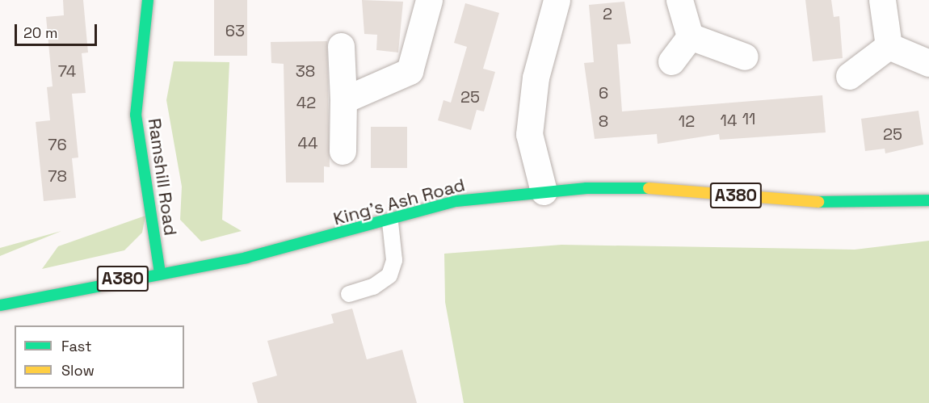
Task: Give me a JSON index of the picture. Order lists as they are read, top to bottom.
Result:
{
  "streets": {
    "main road": ["Ramshill Road", "A380", "King's Ash Road"]
  },
  "crossings": [
    ["Ramshill Road", "King's Ash Road"]
  ],
  "house_numbers": [
    "2",
    "63",
    "74",
    "38",
    "6",
    "25",
    "42",
    "11",
    "14",
    "8",
    "12",
    "25",
    "44",
    "76",
    "78"
  ],
  "legend": ["Fast", "Slow"],
  "scale_bar": "20 m"
}
